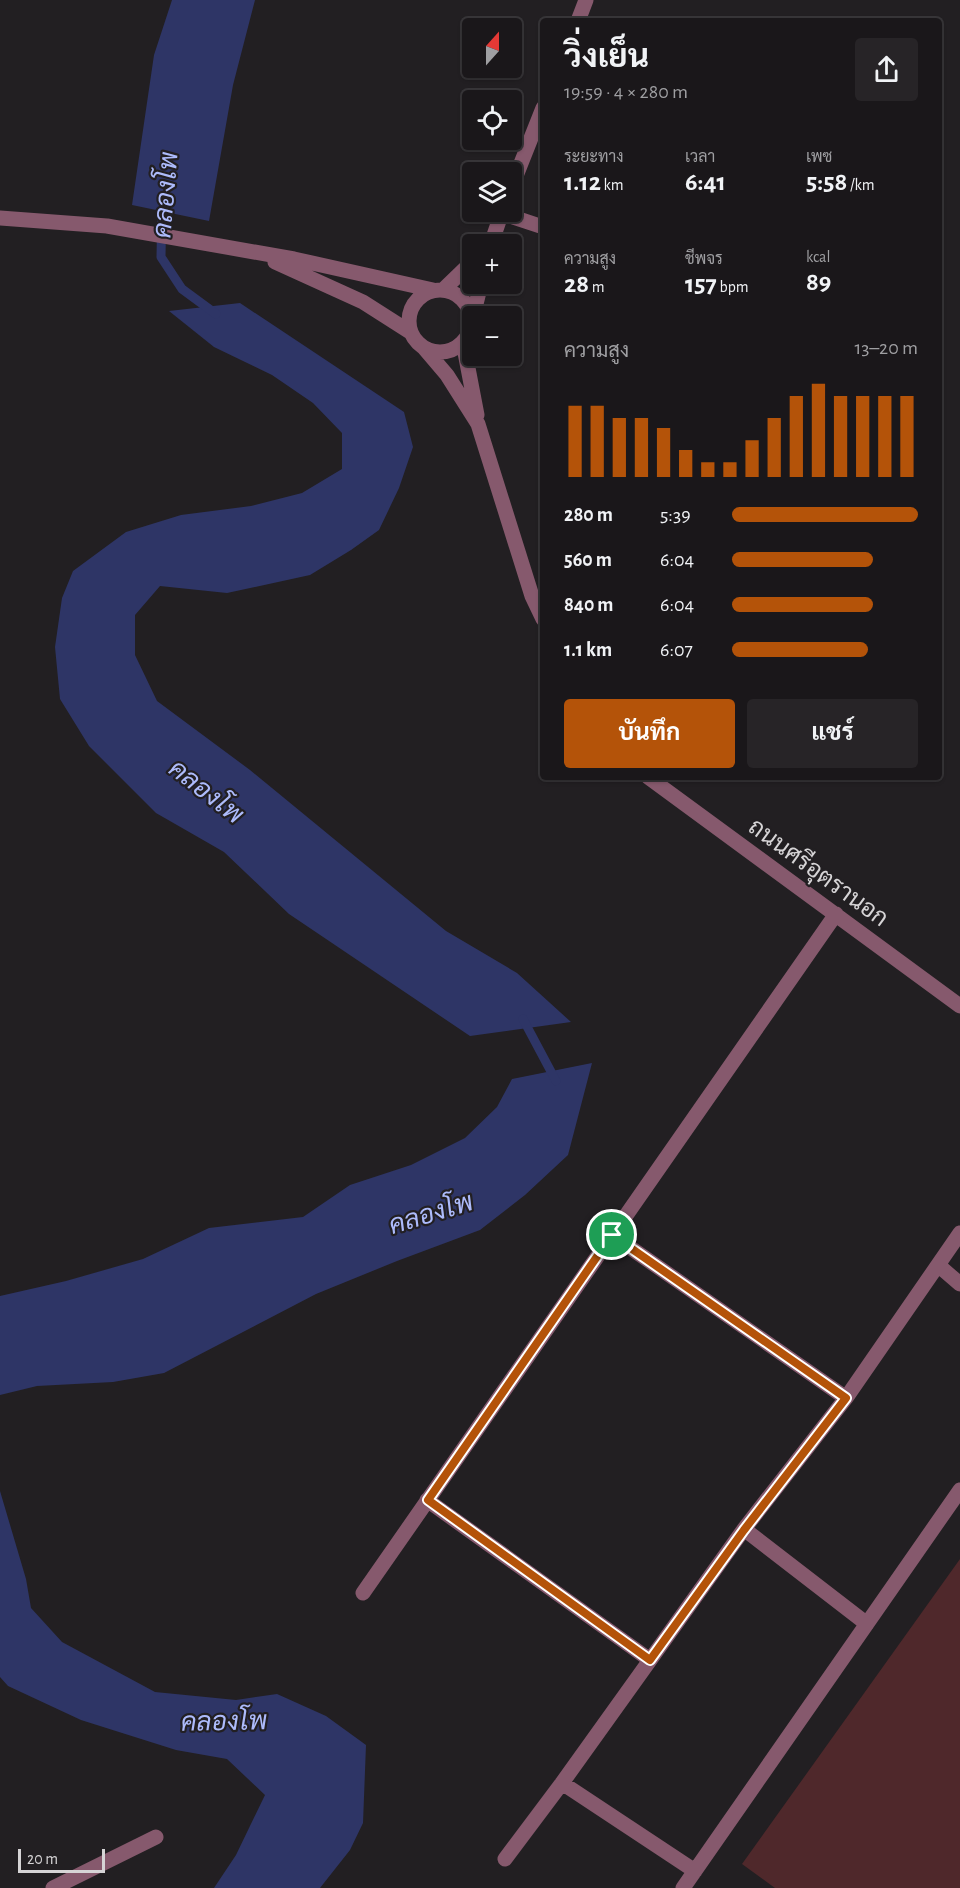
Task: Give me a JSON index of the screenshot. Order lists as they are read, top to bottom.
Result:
{
  "streets": {
    "street": ["ถนนศรีอุตรานอก"]
  },
  "water": ["คลองโพ"],
  "scale_bar": "20 m",
  "north": "top",
  "page": {
    "map_buttons": ["+", "−"],
    "heading": ["วิ่งเย็น", "19:59 · 4 × 280 m"],
    "stats": [
      ["ระยะทาง", "1.12 km"],
      ["เวลา", "6:41"],
      ["เพซ", "5:58 /km"],
      ["ความสูง", "28 m"],
      ["ชีพจร", "157 bpm"],
      ["kcal", "89"]
    ],
    "chart": ["ความสูง", "13–20 m"],
    "list": [
      {
        "name": "280 m",
        "note": "5:39"
      },
      {
        "name": "560 m",
        "note": "6:04"
      },
      {
        "name": "840 m",
        "note": "6:04"
      },
      {
        "name": "1.1 km",
        "note": "6:07"
      }
    ],
    "buttons": ["บันทึก", "แชร์"],
    "scale": "20 m"
  }
}
